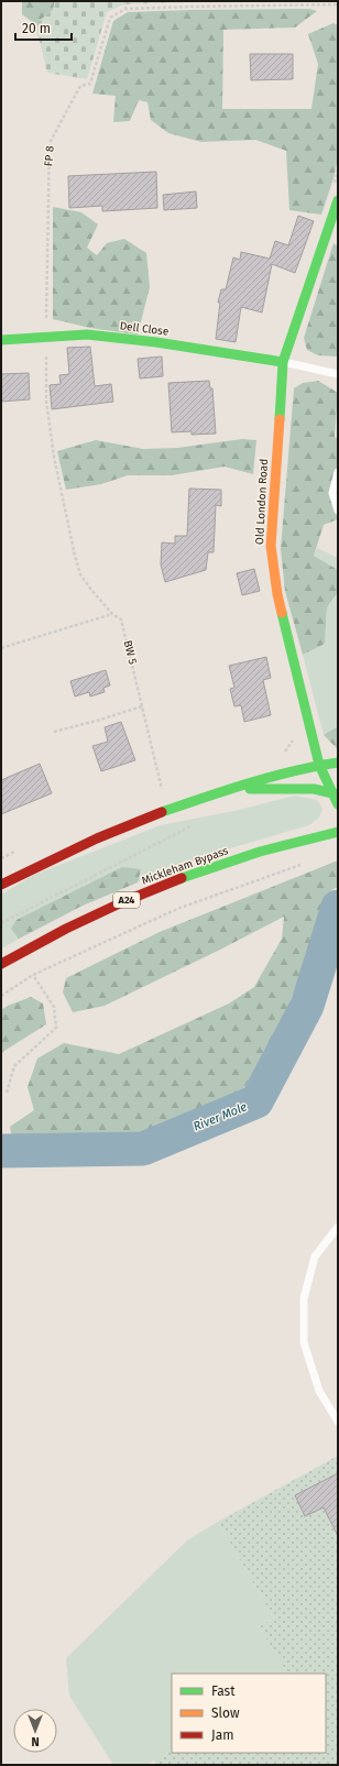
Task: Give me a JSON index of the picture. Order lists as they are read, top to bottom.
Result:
{
  "streets": {
    "main road": [
      "Dell Close",
      "Old London Road",
      "Mickleham Bypass",
      "A24"
    ],
    "path": ["FP 8", "BW 5"]
  },
  "crossings": [
    ["FP 8", "Dell Close"],
    ["FP 8", "BW 5"],
    ["Dell Close", "Old London Road"],
    ["Dell Close", "BW 5"]
  ],
  "water": ["River Mole"],
  "legend": ["Fast", "Slow", "Jam"],
  "scale_bar": "20 m",
  "north": "bottom"
}
